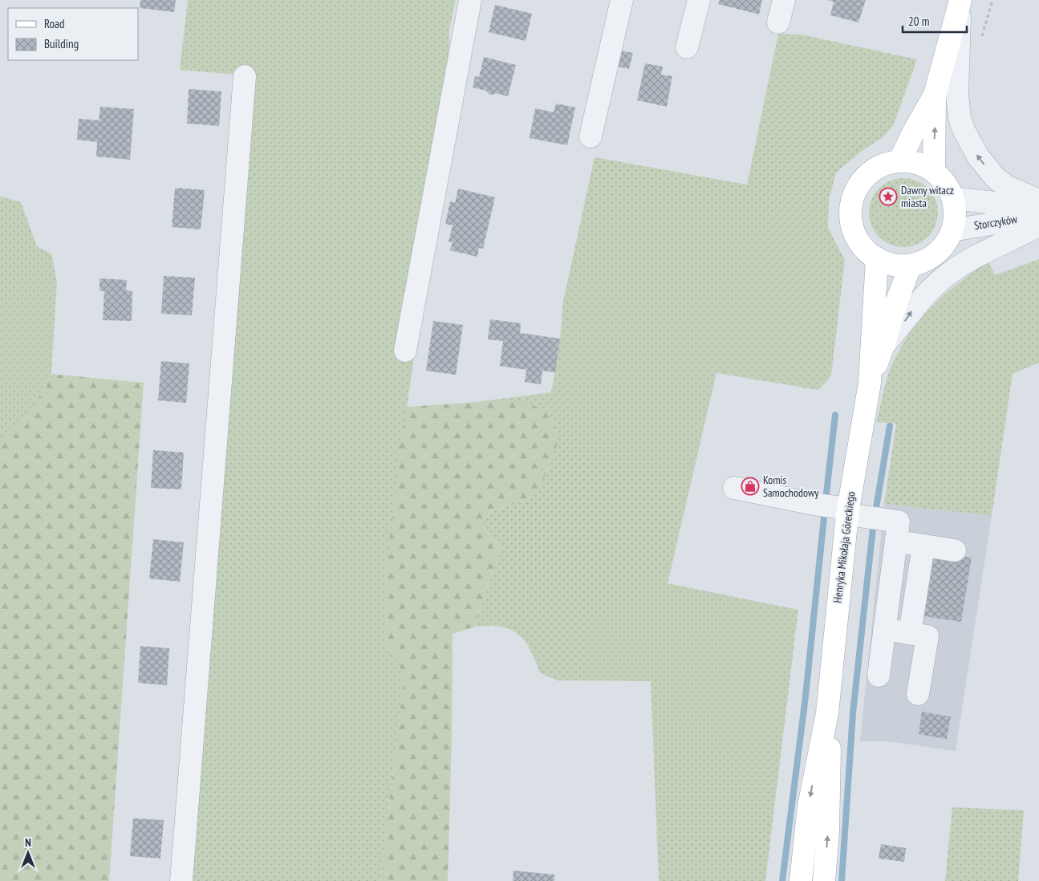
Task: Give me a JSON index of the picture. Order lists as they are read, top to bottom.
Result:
{
  "streets": {
    "main road": ["Henryka Mikołaja Góreckiego"],
    "street": ["Storczyków"]
  },
  "crossings": [
    ["Storczyków", "Henryka Mikołaja Góreckiego"]
  ],
  "places": {
    "place": ["Dawny witacz miasta"],
    "shop": ["Komis Samochodowy"]
  },
  "legend": ["Road", "Building"],
  "scale_bar": "20 m",
  "north": "top"
}
